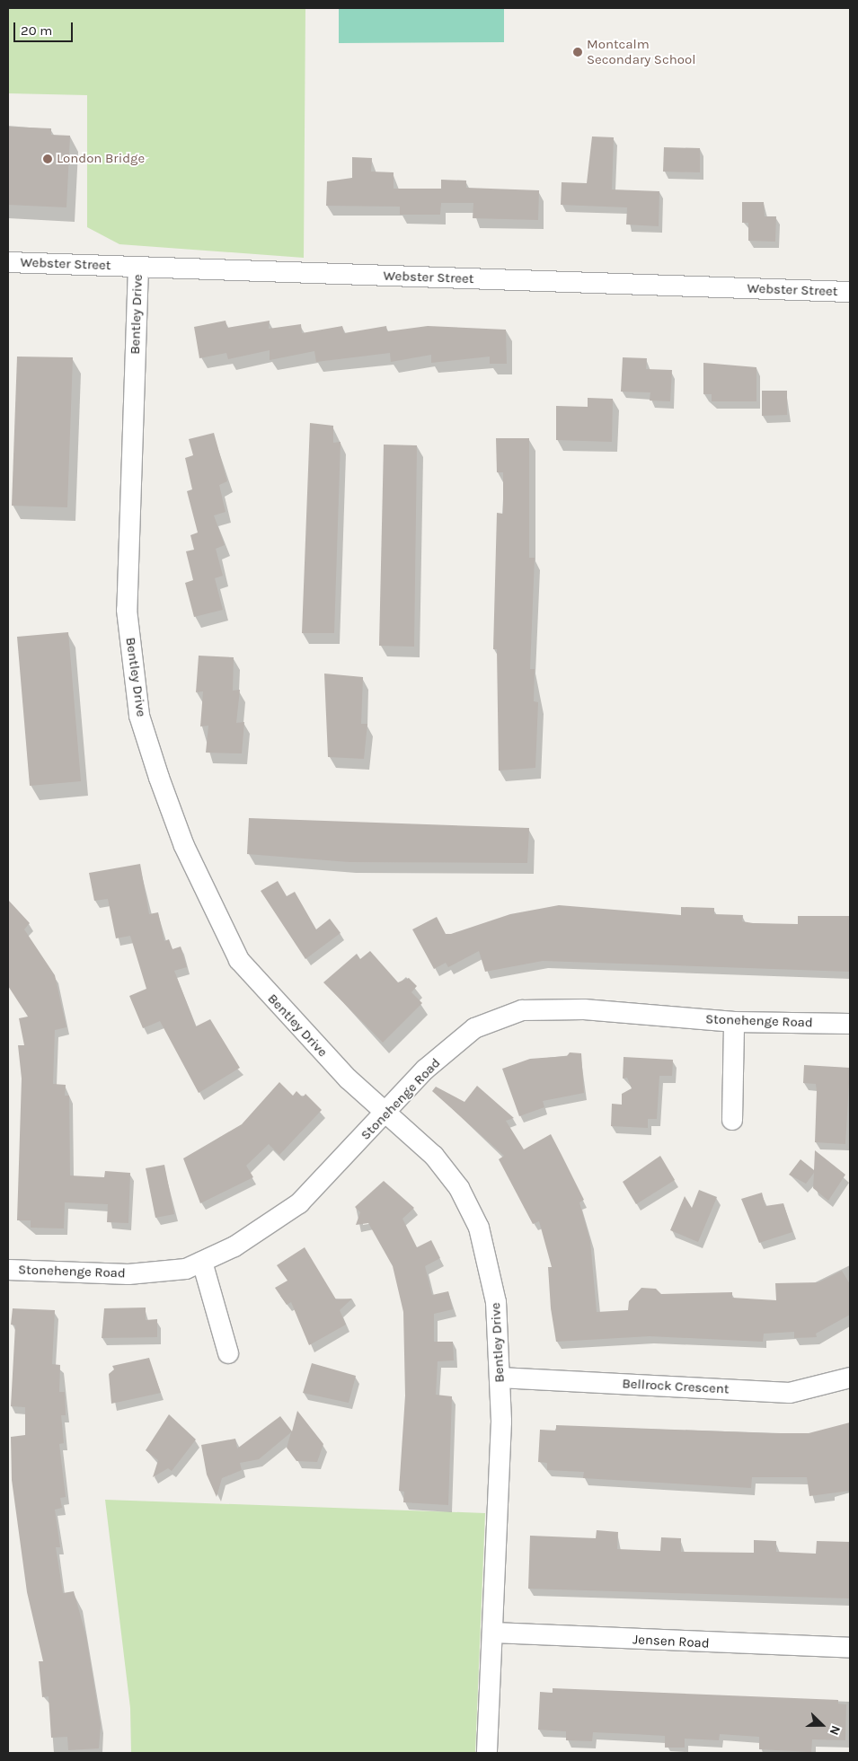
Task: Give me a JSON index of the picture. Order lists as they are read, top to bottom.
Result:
{
  "streets": {
    "street": [
      "Webster Street",
      "Bentley Drive",
      "Stonehenge Road",
      "Bellrock Crescent",
      "Jensen Road"
    ]
  },
  "crossings": [
    ["Webster Street", "Bentley Drive"],
    ["Bentley Drive", "Stonehenge Road"],
    ["Bentley Drive", "Bellrock Crescent"],
    ["Bentley Drive", "Jensen Road"]
  ],
  "places": ["Montcalm Secondary School", "London Bridge"],
  "scale_bar": "20 m",
  "north": "right"
}
